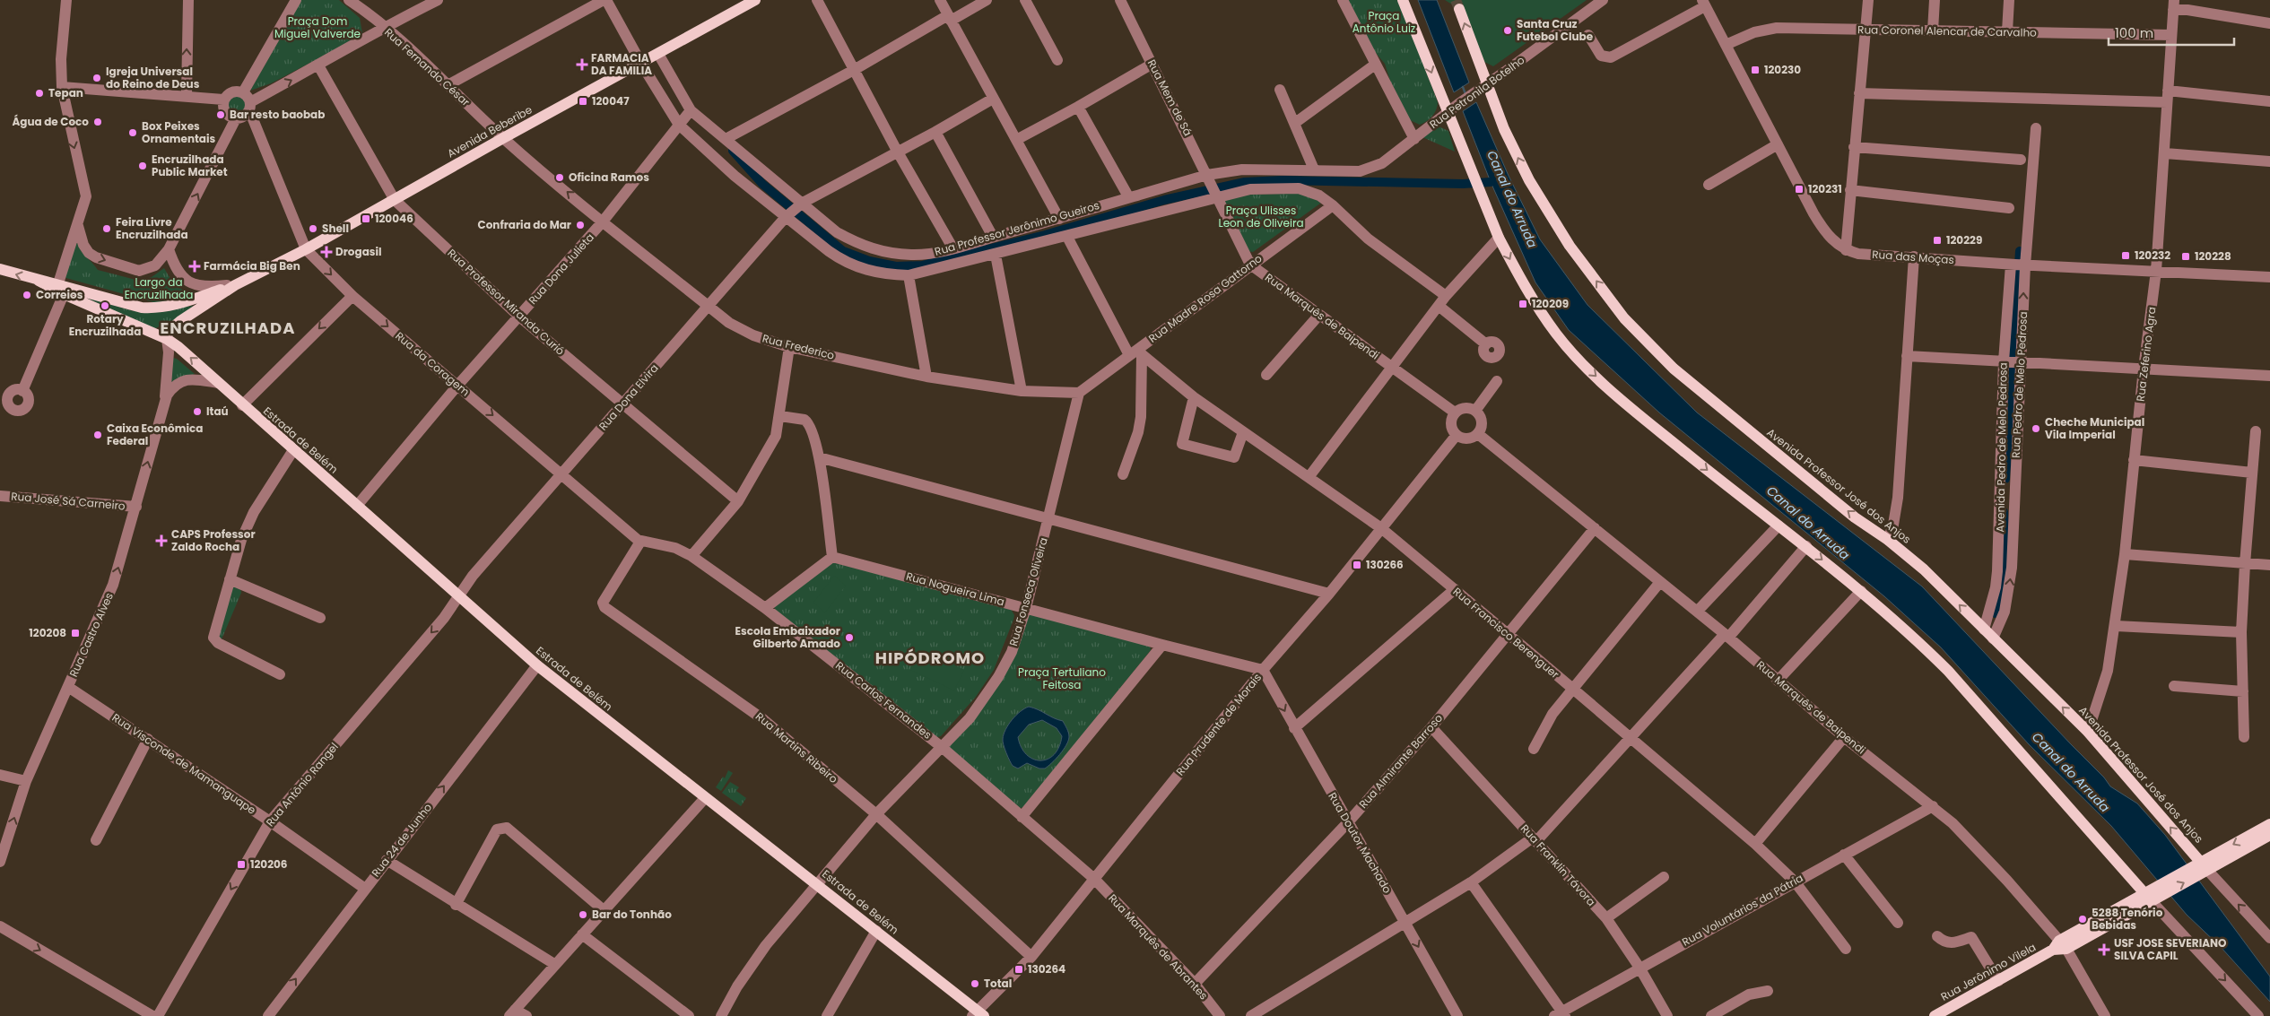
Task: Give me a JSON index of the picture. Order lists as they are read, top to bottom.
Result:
{
  "streets": {
    "main road": [
      "Avenida Beberibe",
      "Estrada de Belém",
      "Avenida Professor José dos Anjos",
      "Rua Jerônimo Vilela"
    ],
    "street": [
      "Rua Coronel Alencar de Carvalho",
      "Rua Fernando César",
      "Rua Petronila Botelho",
      "Rua Mem de Sá",
      "Rua Professor Jerônimo Gueiros",
      "Rua das Moças",
      "Rua Dona Julieta",
      "Rua Madre Rosa Gattorno",
      "Rua Professor Miranda Curió",
      "Rua Marquês de Baipendi",
      "Rua Frederico",
      "Rua Zeferino Agra",
      "Rua da Coragem",
      "Rua Pedro de Melo Pedrosa",
      "Rua Dona Elvira",
      "Avenida Pedro de Melo Pedrosa",
      "Rua José Sá Carneiro",
      "Rua Nogueira Lima",
      "Rua Fonseca Oliveira",
      "Rua Francisco Berenguer",
      "Rua Castro Alves",
      "Rua Carlos Fernandes",
      "Rua Prudente de Morais",
      "Rua Martins Ribeiro",
      "Rua Almirante Barroso",
      "Rua Visconde de Mamanguape",
      "Rua Antônio Rangel",
      "Rua 24 de Junho",
      "Rua Doutor Machado",
      "Rua Franklin Távora",
      "Rua Voluntários da Pátria",
      "Rua Marquês de Abrantes"
    ]
  },
  "crossings": [
    ["Rua Coronel Alencar de Carvalho", "Rua Zeferino Agra"],
    ["Rua Fernando César", "Avenida Beberibe"],
    ["Rua Fernando César", "Rua Frederico"],
    ["Rua Petronila Botelho", "Rua Professor Jerônimo Gueiros"],
    ["Rua Petronila Botelho", "Avenida Professor José dos Anjos"],
    ["Rua Mem de Sá", "Rua Professor Jerônimo Gueiros"],
    ["Rua Mem de Sá", "Rua Marquês de Baipendi"],
    ["Avenida Beberibe", "Rua Professor Jerônimo Gueiros"],
    ["Avenida Beberibe", "Rua Professor Miranda Curió"],
    ["Avenida Beberibe", "Rua Frederico"],
    ["Avenida Beberibe", "Rua da Coragem"],
    ["Avenida Beberibe", "Estrada de Belém"],
    ["Avenida Beberibe", "Rua Castro Alves"],
    ["Rua Professor Jerônimo Gueiros", "Rua Dona Julieta"],
    ["Rua Professor Jerônimo Gueiros", "Rua Madre Rosa Gattorno"],
    ["Rua Professor Jerônimo Gueiros", "Rua Marquês de Baipendi"],
    ["Rua Professor Jerônimo Gueiros", "Rua Dona Elvira"],
    ["Rua das Moças", "Rua Zeferino Agra"],
    ["Rua das Moças", "Rua Pedro de Melo Pedrosa"],
    ["Rua das Moças", "Avenida Pedro de Melo Pedrosa"],
    ["Rua Dona Julieta", "Rua Professor Miranda Curió"],
    ["Rua Dona Julieta", "Rua Frederico"],
    ["Rua Dona Julieta", "Rua da Coragem"],
    ["Rua Dona Julieta", "Estrada de Belém"],
    ["Rua Madre Rosa Gattorno", "Rua Marquês de Baipendi"],
    ["Rua Madre Rosa Gattorno", "Rua Frederico"],
    ["Rua Madre Rosa Gattorno", "Rua Fonseca Oliveira"],
    ["Rua Madre Rosa Gattorno", "Rua Francisco Berenguer"],
    ["Rua Professor Miranda Curió", "Rua Dona Elvira"],
    ["Rua Marquês de Baipendi", "Rua Prudente de Morais"],
    ["Rua Marquês de Baipendi", "Rua Almirante Barroso"],
    ["Rua Marquês de Baipendi", "Rua Voluntários da Pátria"],
    ["Rua Marquês de Baipendi", "Rua Jerônimo Vilela"],
    ["Rua Frederico", "Rua Dona Elvira"],
    ["Rua Frederico", "Rua Fonseca Oliveira"],
    ["Rua Zeferino Agra", "Avenida Professor José dos Anjos"],
    ["Rua da Coragem", "Rua Dona Elvira"],
    ["Rua da Coragem", "Rua Carlos Fernandes"],
    ["Rua da Coragem", "Rua Martins Ribeiro"],
    ["Rua Pedro de Melo Pedrosa", "Avenida Pedro de Melo Pedrosa"],
    ["Rua Pedro de Melo Pedrosa", "Avenida Professor José dos Anjos"],
    ["Rua Dona Elvira", "Estrada de Belém"],
    ["Rua Dona Elvira", "Rua Antônio Rangel"],
    ["Estrada de Belém", "Rua Fonseca Oliveira"],
    ["Estrada de Belém", "Rua Castro Alves"],
    ["Estrada de Belém", "Rua Prudente de Morais"],
    ["Estrada de Belém", "Rua Antônio Rangel"],
    ["Estrada de Belém", "Rua 24 de Junho"],
    ["Avenida Pedro de Melo Pedrosa", "Avenida Professor José dos Anjos"],
    ["Avenida Professor José dos Anjos", "Rua Jerônimo Vilela"],
    ["Rua José Sá Carneiro", "Rua Castro Alves"],
    ["Rua Nogueira Lima", "Rua Fonseca Oliveira"],
    ["Rua Nogueira Lima", "Rua Prudente de Morais"],
    ["Rua Nogueira Lima", "Rua Doutor Machado"],
    ["Rua Fonseca Oliveira", "Rua Carlos Fernandes"],
    ["Rua Fonseca Oliveira", "Rua Martins Ribeiro"],
    ["Rua Francisco Berenguer", "Rua Prudente de Morais"],
    ["Rua Francisco Berenguer", "Rua Almirante Barroso"],
    ["Rua Francisco Berenguer", "Rua Voluntários da Pátria"],
    ["Rua Castro Alves", "Rua Visconde de Mamanguape"],
    ["Rua Carlos Fernandes", "Rua Prudente de Morais"],
    ["Rua Carlos Fernandes", "Rua Martins Ribeiro"],
    ["Rua Carlos Fernandes", "Rua Marquês de Abrantes"],
    ["Rua Prudente de Morais", "Rua Martins Ribeiro"],
    ["Rua Prudente de Morais", "Rua Doutor Machado"],
    ["Rua Prudente de Morais", "Rua Marquês de Abrantes"],
    ["Rua Almirante Barroso", "Rua Doutor Machado"],
    ["Rua Almirante Barroso", "Rua Franklin Távora"],
    ["Rua Almirante Barroso", "Rua Marquês de Abrantes"],
    ["Rua Visconde de Mamanguape", "Rua Antônio Rangel"],
    ["Rua Visconde de Mamanguape", "Rua 24 de Junho"],
    ["Rua Franklin Távora", "Rua Voluntários da Pátria"]
  ],
  "one_way": [
    "Rua da Coragem",
    "Rua Pedro de Melo Pedrosa",
    "Rua Castro Alves",
    "Rua Antônio Rangel",
    "Rua 24 de Junho"
  ],
  "districts": ["ENCRUZILHADA", "HIPÓDROMO"],
  "water": ["Canal do Arruda"],
  "parks": [
    "Praça Antônio Luiz",
    "Praça Dom Miguel Valverde",
    "Praça Ulisses Leon de Oliveira",
    "Largo da Encruzilhada",
    "Praça Tertuliano Feitosa"
  ],
  "places": {
    "other": [
      "Santa Cruz Futebol Clube",
      "Igreja Universal do Reino de Deus",
      "Tepan",
      "Bar resto baobab",
      "Água de Coco",
      "Box Peixes Ornamentais",
      "Encruzilhada Public Market",
      "Oficina Ramos",
      "Confraria do Mar",
      "Feira Livre Encruzilhada",
      "Shell",
      "Correios",
      "Rotary Encruzilhada",
      "Itaú",
      "Cheche Municipal Vila Imperial",
      "Caixa Econômica Federal",
      "Escola Embaixador Gilberto Amado",
      "Bar do Tonhão",
      "5288 Tenório Bebidas",
      "Total"
    ],
    "health": [
      "FARMACIA DA FAMILIA",
      "Drogasil",
      "Farmácia Big Ben",
      "CAPS Professor Zaldo Rocha",
      "USF JOSE SEVERIANO SILVA CAPIL"
    ],
    "transit": [
      "120230",
      "120047",
      "120231",
      "120046",
      "120229",
      "120232",
      "120228",
      "120209",
      "130266",
      "120208",
      "120206",
      "130264"
    ]
  },
  "scale_bar": "100 m"
}
